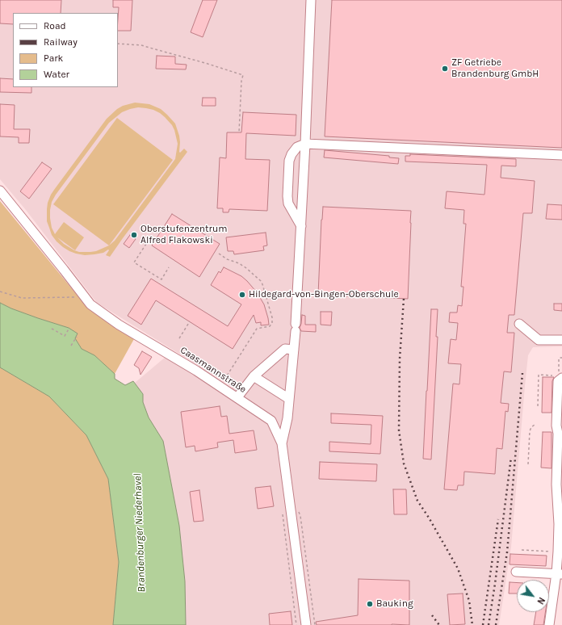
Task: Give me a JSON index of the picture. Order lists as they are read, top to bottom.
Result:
{
  "streets": {
    "street": ["Caasmannstraße"]
  },
  "water": ["Brandenburger Niederhavel"],
  "places": [
    "ZF Getriebe Brandenburg GmbH",
    "Oberstufenzentrum Alfred Flakowski",
    "Hildegard-von-Bingen-Oberschule",
    "Bauking"
  ],
  "legend": [
    "Road",
    "Railway",
    "Park",
    "Water"
  ],
  "north": "bottom right"
}
